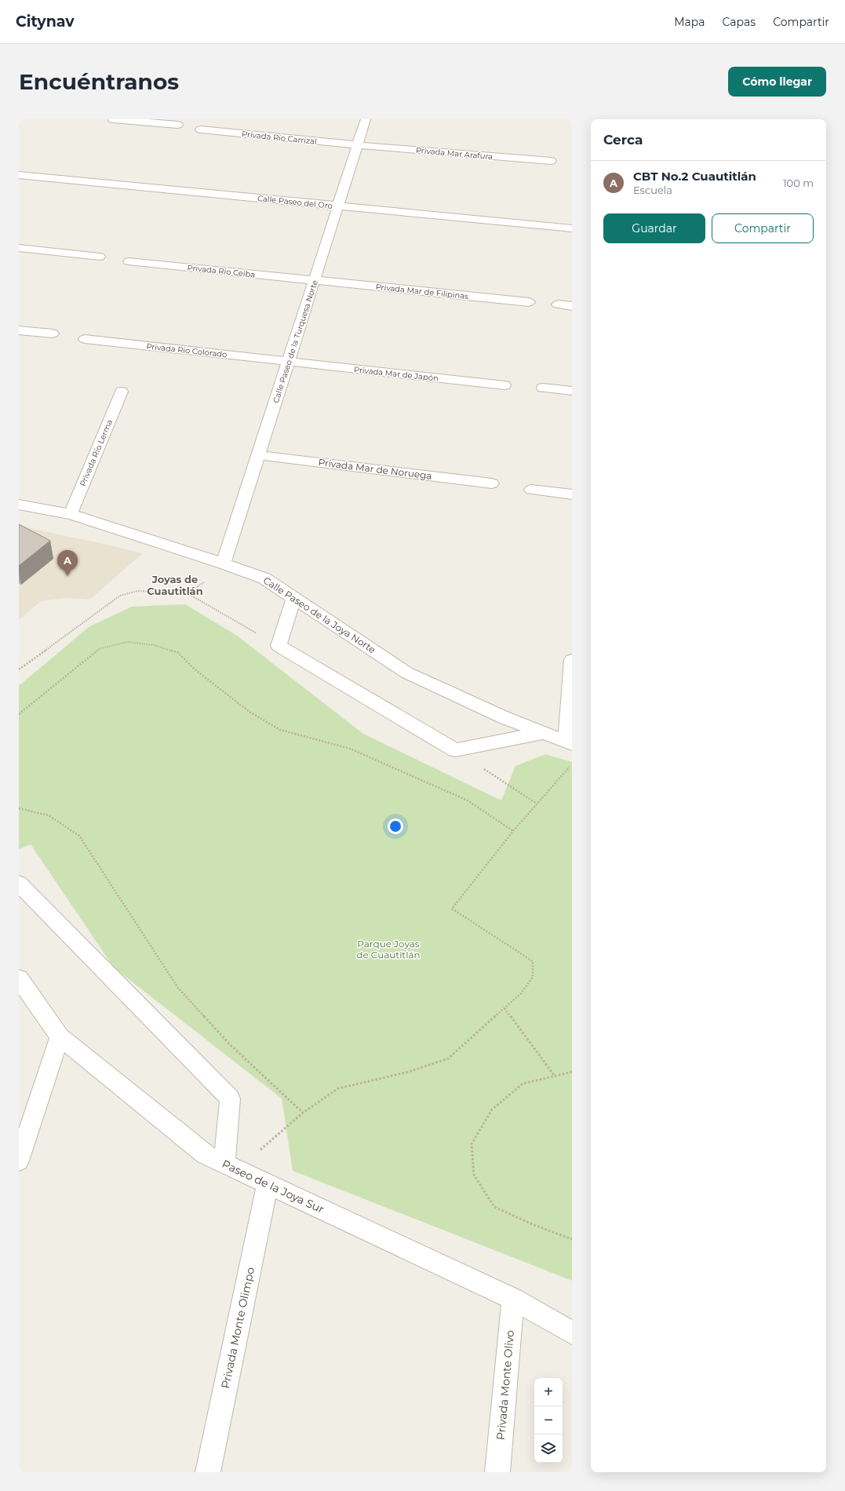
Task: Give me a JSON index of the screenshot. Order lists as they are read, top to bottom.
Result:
{
  "streets": {
    "street": [
      "Privada Río Carrizal",
      "Privada Mar Arafura",
      "Calle Paseo del Oro",
      "Privada Río Ceiba",
      "Privada Mar de Filipinas",
      "Calle Paseo de la Turquesa Norte",
      "Privada Río Colorado",
      "Privada Mar de Japón",
      "Privada Río Lerma",
      "Privada Mar de Noruega",
      "Calle Paseo de la Joya Norte",
      "Paseo de la Joya Sur",
      "Privada Monte Olimpo",
      "Privada Monte Olivo"
    ]
  },
  "crossings": [
    ["Privada Río Carrizal", "Privada Mar Arafura"],
    ["Privada Río Carrizal", "Calle Paseo de la Turquesa Norte"],
    ["Privada Mar Arafura", "Calle Paseo de la Turquesa Norte"],
    ["Calle Paseo del Oro", "Calle Paseo de la Turquesa Norte"],
    ["Privada Río Ceiba", "Privada Mar de Filipinas"],
    ["Privada Río Ceiba", "Calle Paseo de la Turquesa Norte"],
    ["Privada Mar de Filipinas", "Calle Paseo de la Turquesa Norte"],
    ["Calle Paseo de la Turquesa Norte", "Privada Río Colorado"],
    ["Calle Paseo de la Turquesa Norte", "Privada Mar de Japón"],
    ["Calle Paseo de la Turquesa Norte", "Privada Mar de Noruega"],
    ["Calle Paseo de la Turquesa Norte", "Calle Paseo de la Joya Norte"],
    ["Privada Río Colorado", "Privada Mar de Japón"],
    ["Privada Río Lerma", "Calle Paseo de la Joya Norte"],
    ["Paseo de la Joya Sur", "Privada Monte Olimpo"],
    ["Paseo de la Joya Sur", "Privada Monte Olivo"]
  ],
  "districts": ["Joyas de Cuautitlán"],
  "parks": ["Parque Joyas de Cuautitlán"],
  "page": {
    "header": "Citynav",
    "nav": ["Mapa", "Capas", "Compartir"],
    "buttons": [
      "Cómo llegar",
      ["Guardar", "Compartir"]
    ],
    "title": "Encuéntranos",
    "heading": "Cerca",
    "list": [
      {
        "mark": "A",
        "name": "CBT No.2 Cuautitlán",
        "note": "Escuela",
        "value": "100 m"
      }
    ],
    "pins": "A",
    "map_buttons": ["+", "−"]
  }
}
